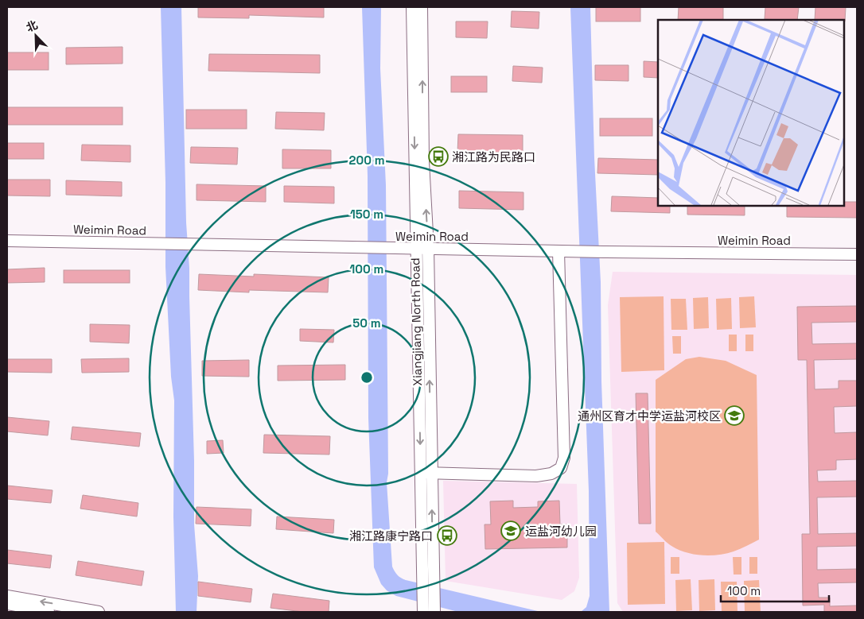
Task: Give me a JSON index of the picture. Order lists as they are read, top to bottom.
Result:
{
  "streets": {
    "street": ["Weimin Road", "Xiangjiang North Road"]
  },
  "crossings": [
    ["Weimin Road", "Xiangjiang North Road"]
  ],
  "places": {
    "bus stop": ["湘江路为民路口", "湘江路康宁路口"],
    "school or university": ["通州区育才中学运盐河校区", "运盐河幼儿园"]
  },
  "scale_bar": "100 m",
  "north": "top left",
  "rings": [
    "200 m",
    "150 m",
    "100 m",
    "50 m"
  ]
}
